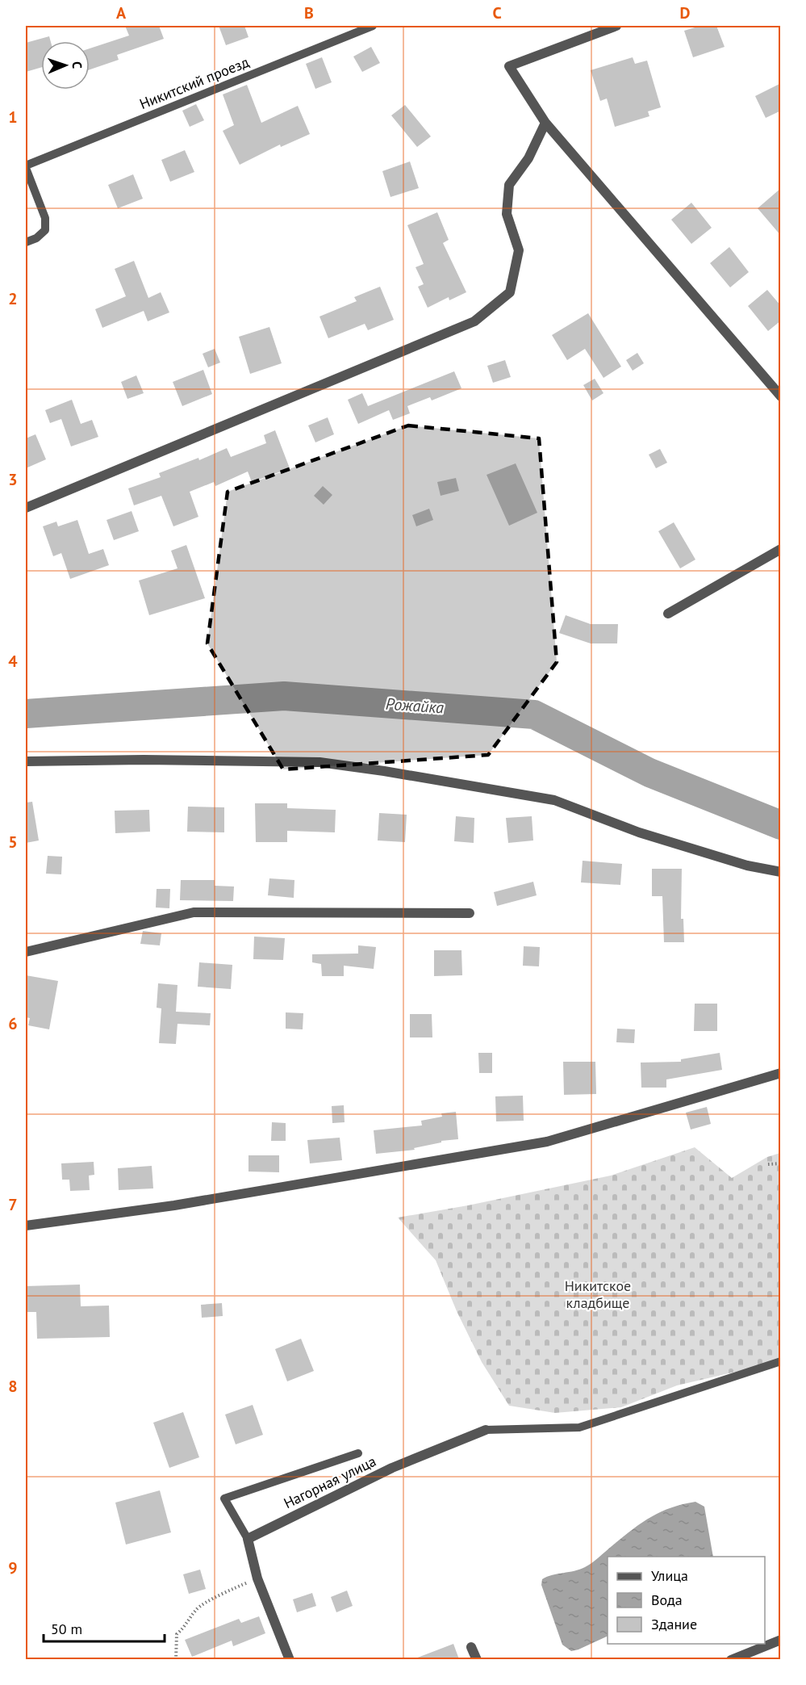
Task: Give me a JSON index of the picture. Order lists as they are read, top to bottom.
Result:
{
  "streets": {
    "street": ["Нагорная улица"],
    "lane": ["Никитский проезд"]
  },
  "water": ["Рожайка"],
  "parks": ["Никитское кладбище"],
  "legend": ["Улица", "Вода", "Здание"],
  "scale_bar": "50 m",
  "north": "right",
  "grid": {
    "columns": [
      "A",
      "B",
      "C",
      "D"
    ],
    "rows": [
      "1",
      "2",
      "3",
      "4",
      "5",
      "6",
      "7",
      "8",
      "9"
    ]
  }
}
